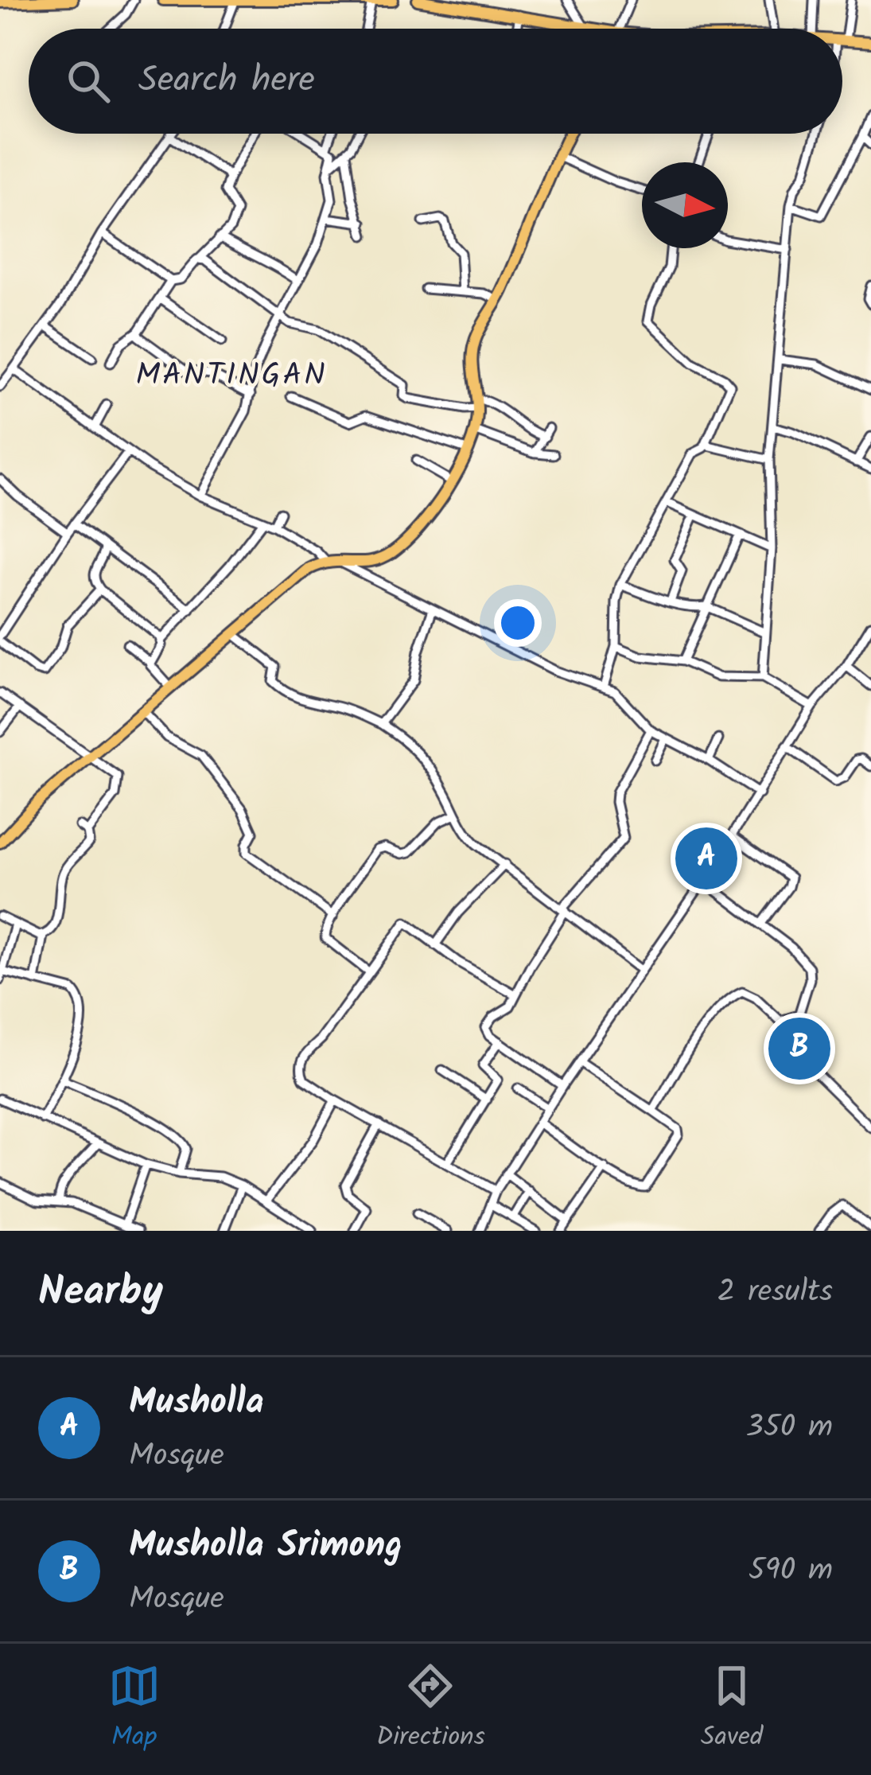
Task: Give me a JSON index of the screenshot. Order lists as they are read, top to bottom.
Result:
{
  "districts": ["MANTINGAN"],
  "north": "right",
  "page": {
    "search": "Search here",
    "pins": ["A", "B"],
    "heading": ["Nearby", "2 results"],
    "list": [
      {
        "mark": "A",
        "name": "Musholla",
        "note": "Mosque",
        "value": "350 m"
      },
      {
        "mark": "B",
        "name": "Musholla Srimong",
        "note": "Mosque",
        "value": "590 m"
      }
    ],
    "nav": ["Map", "Directions", "Saved"]
  }
}
